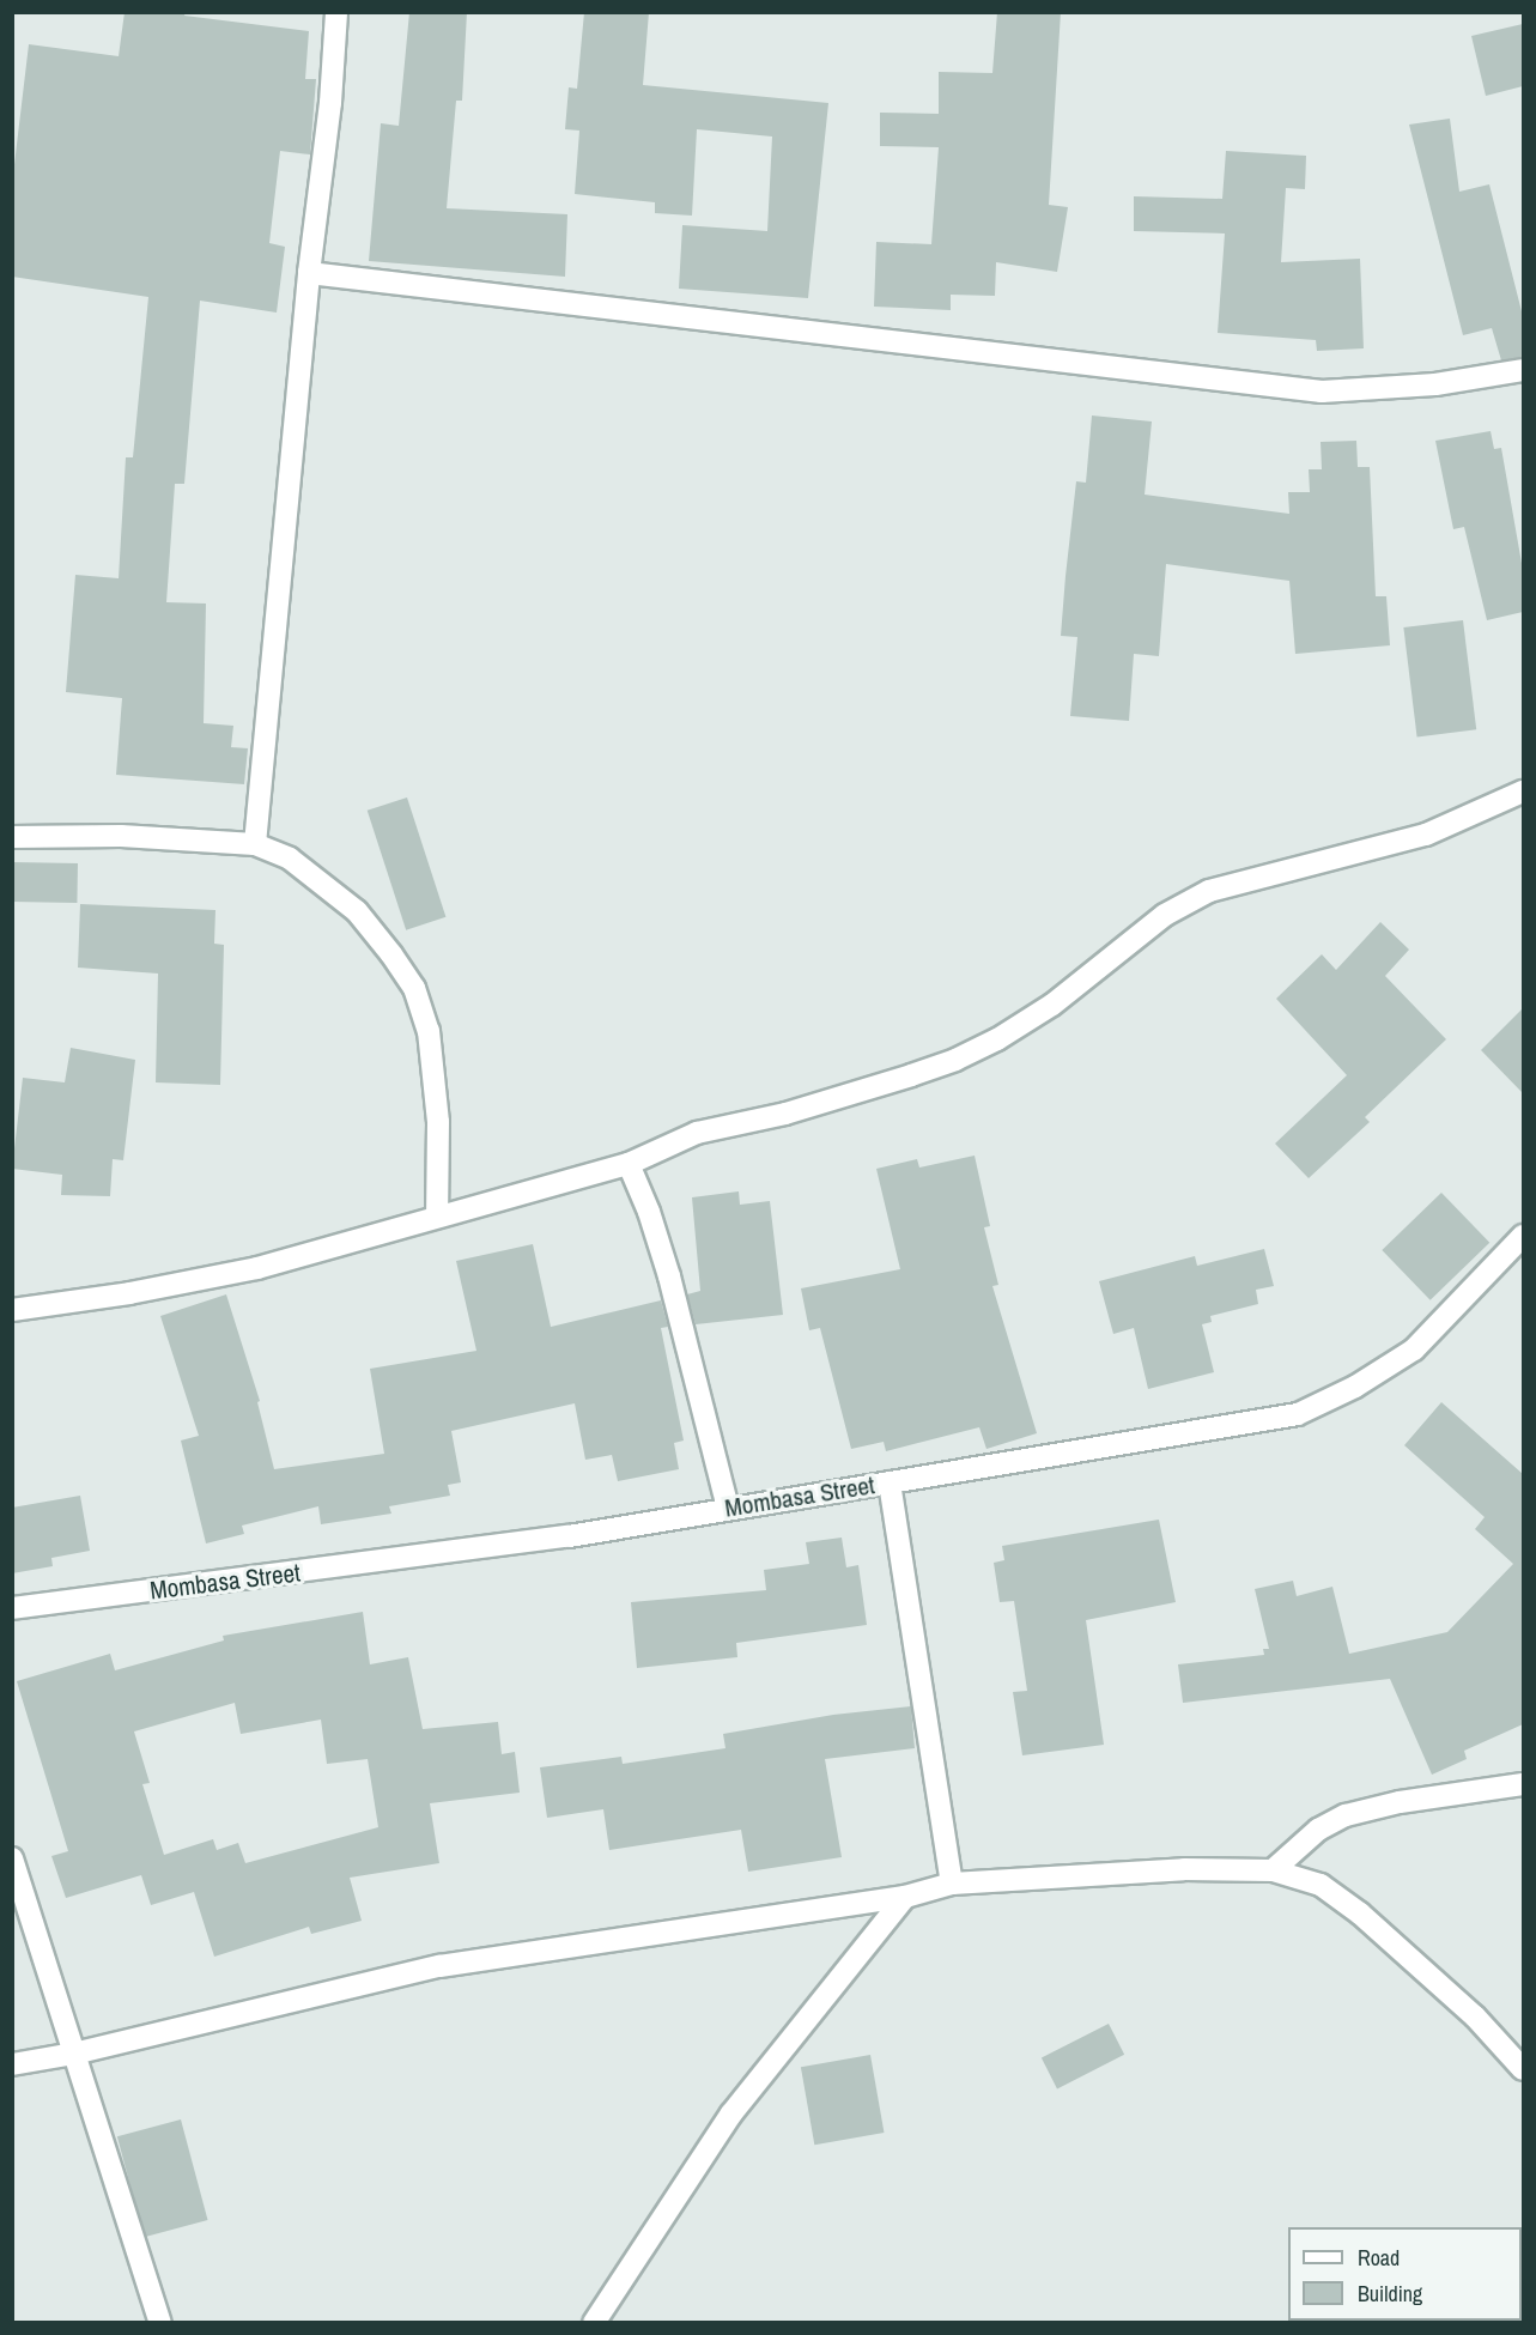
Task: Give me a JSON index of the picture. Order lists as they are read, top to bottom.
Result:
{
  "streets": {
    "street": ["Mombasa Street"]
  },
  "legend": ["Road", "Building"]
}
